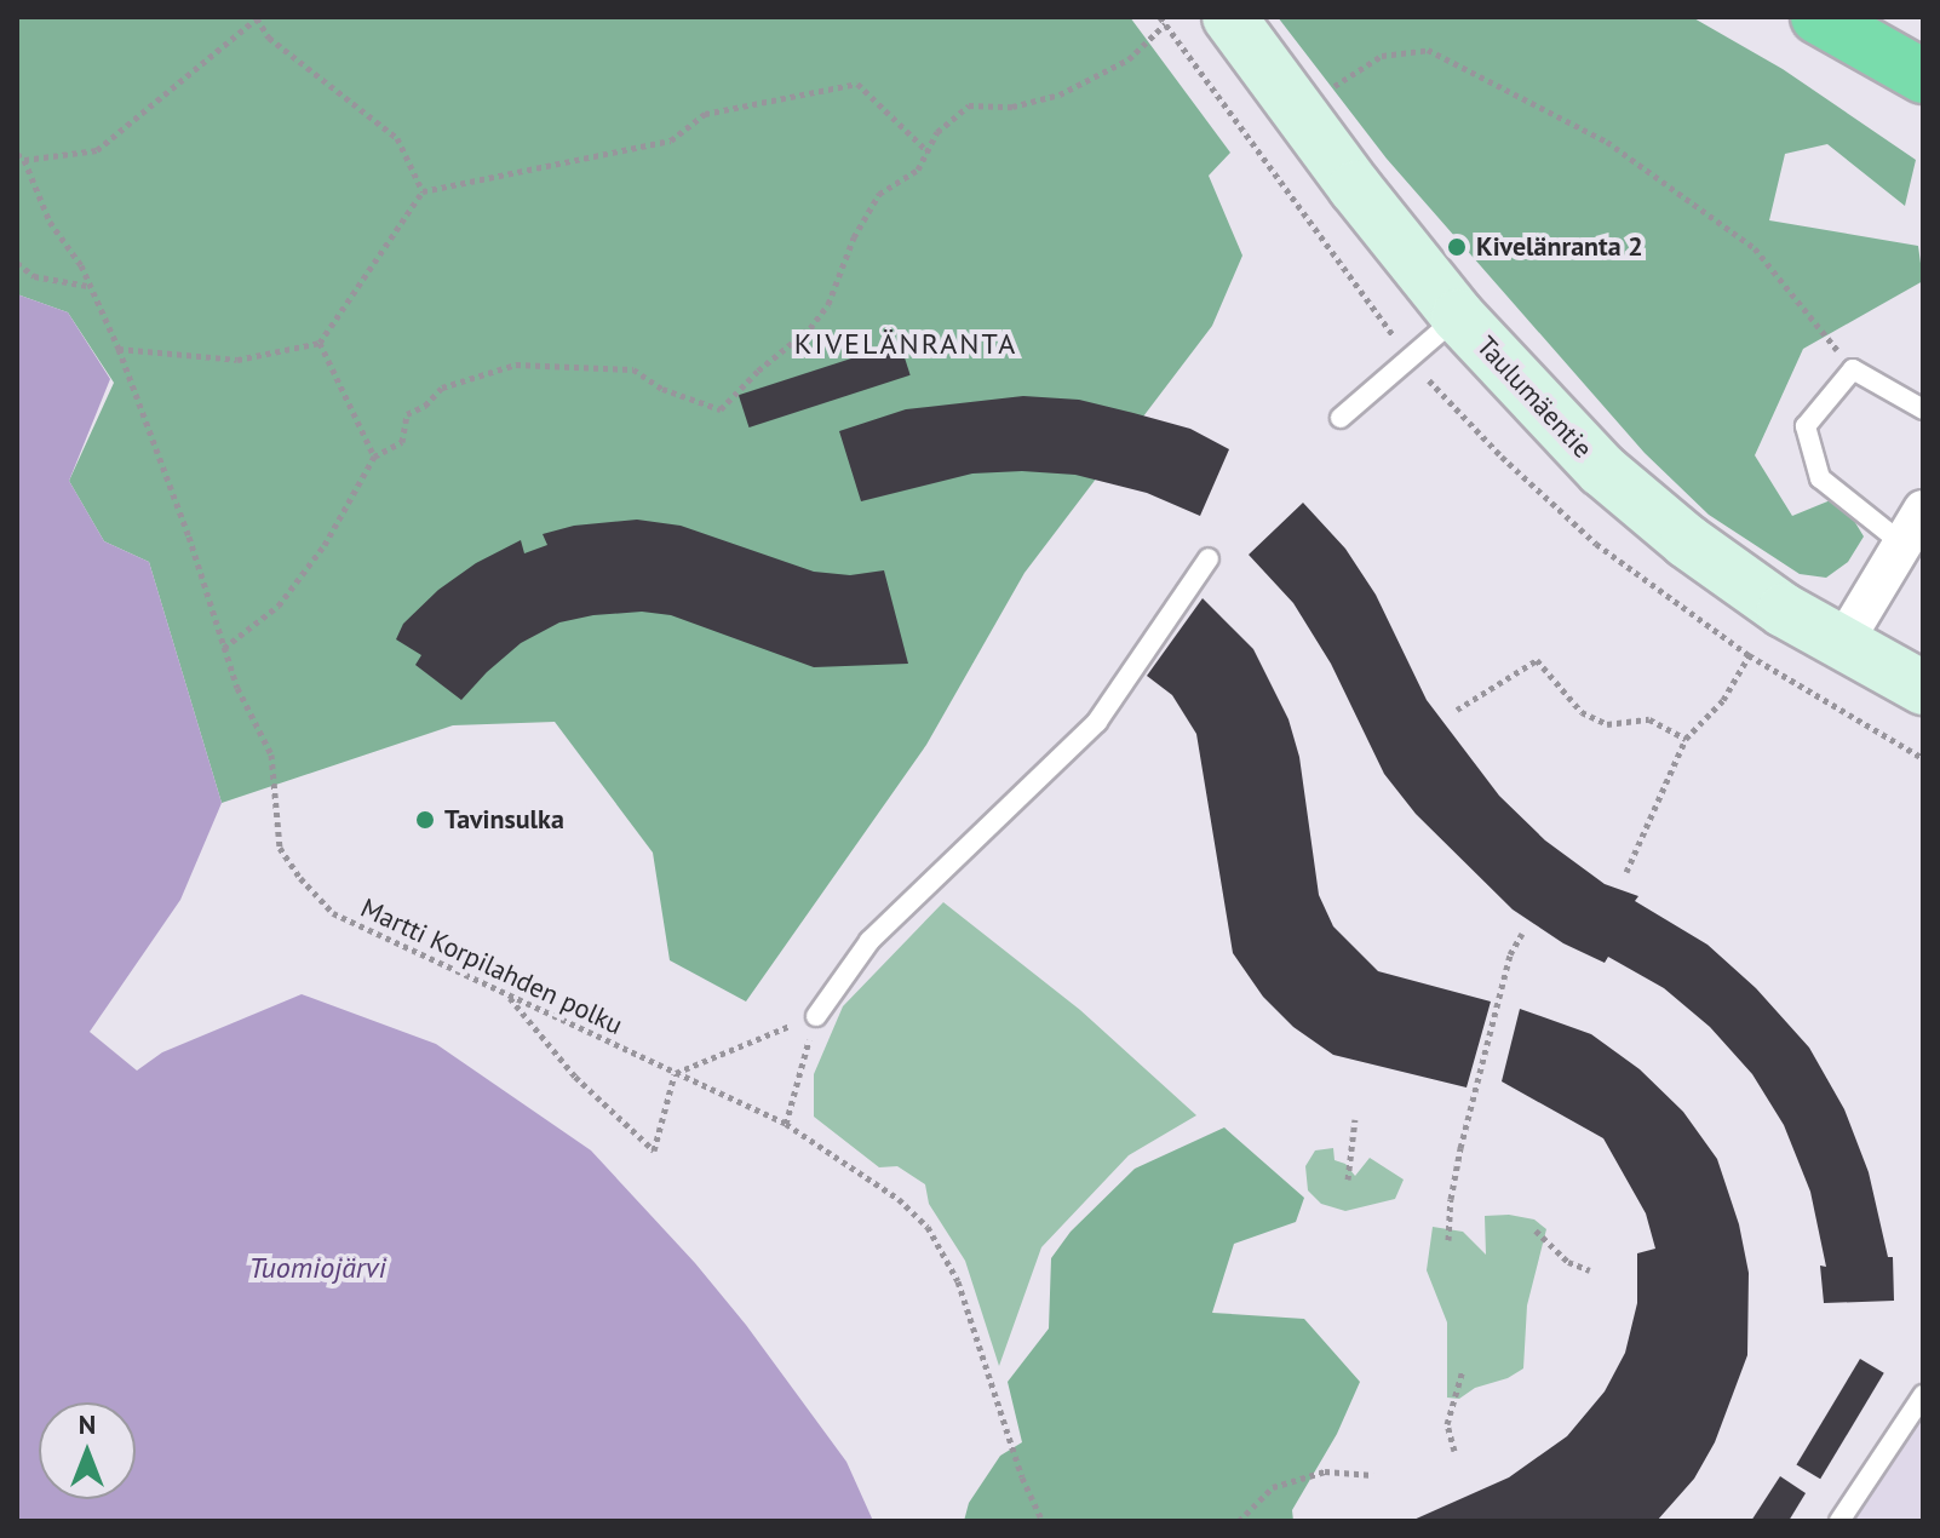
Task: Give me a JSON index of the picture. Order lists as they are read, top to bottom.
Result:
{
  "streets": {
    "main road": ["Taulumäentie"],
    "path": ["Martti Korpilahden polku"]
  },
  "districts": ["KIVELÄNRANTA"],
  "water": ["Tuomiojärvi"],
  "places": ["Kivelänranta 2", "Tavinsulka"],
  "north": "top"
}
